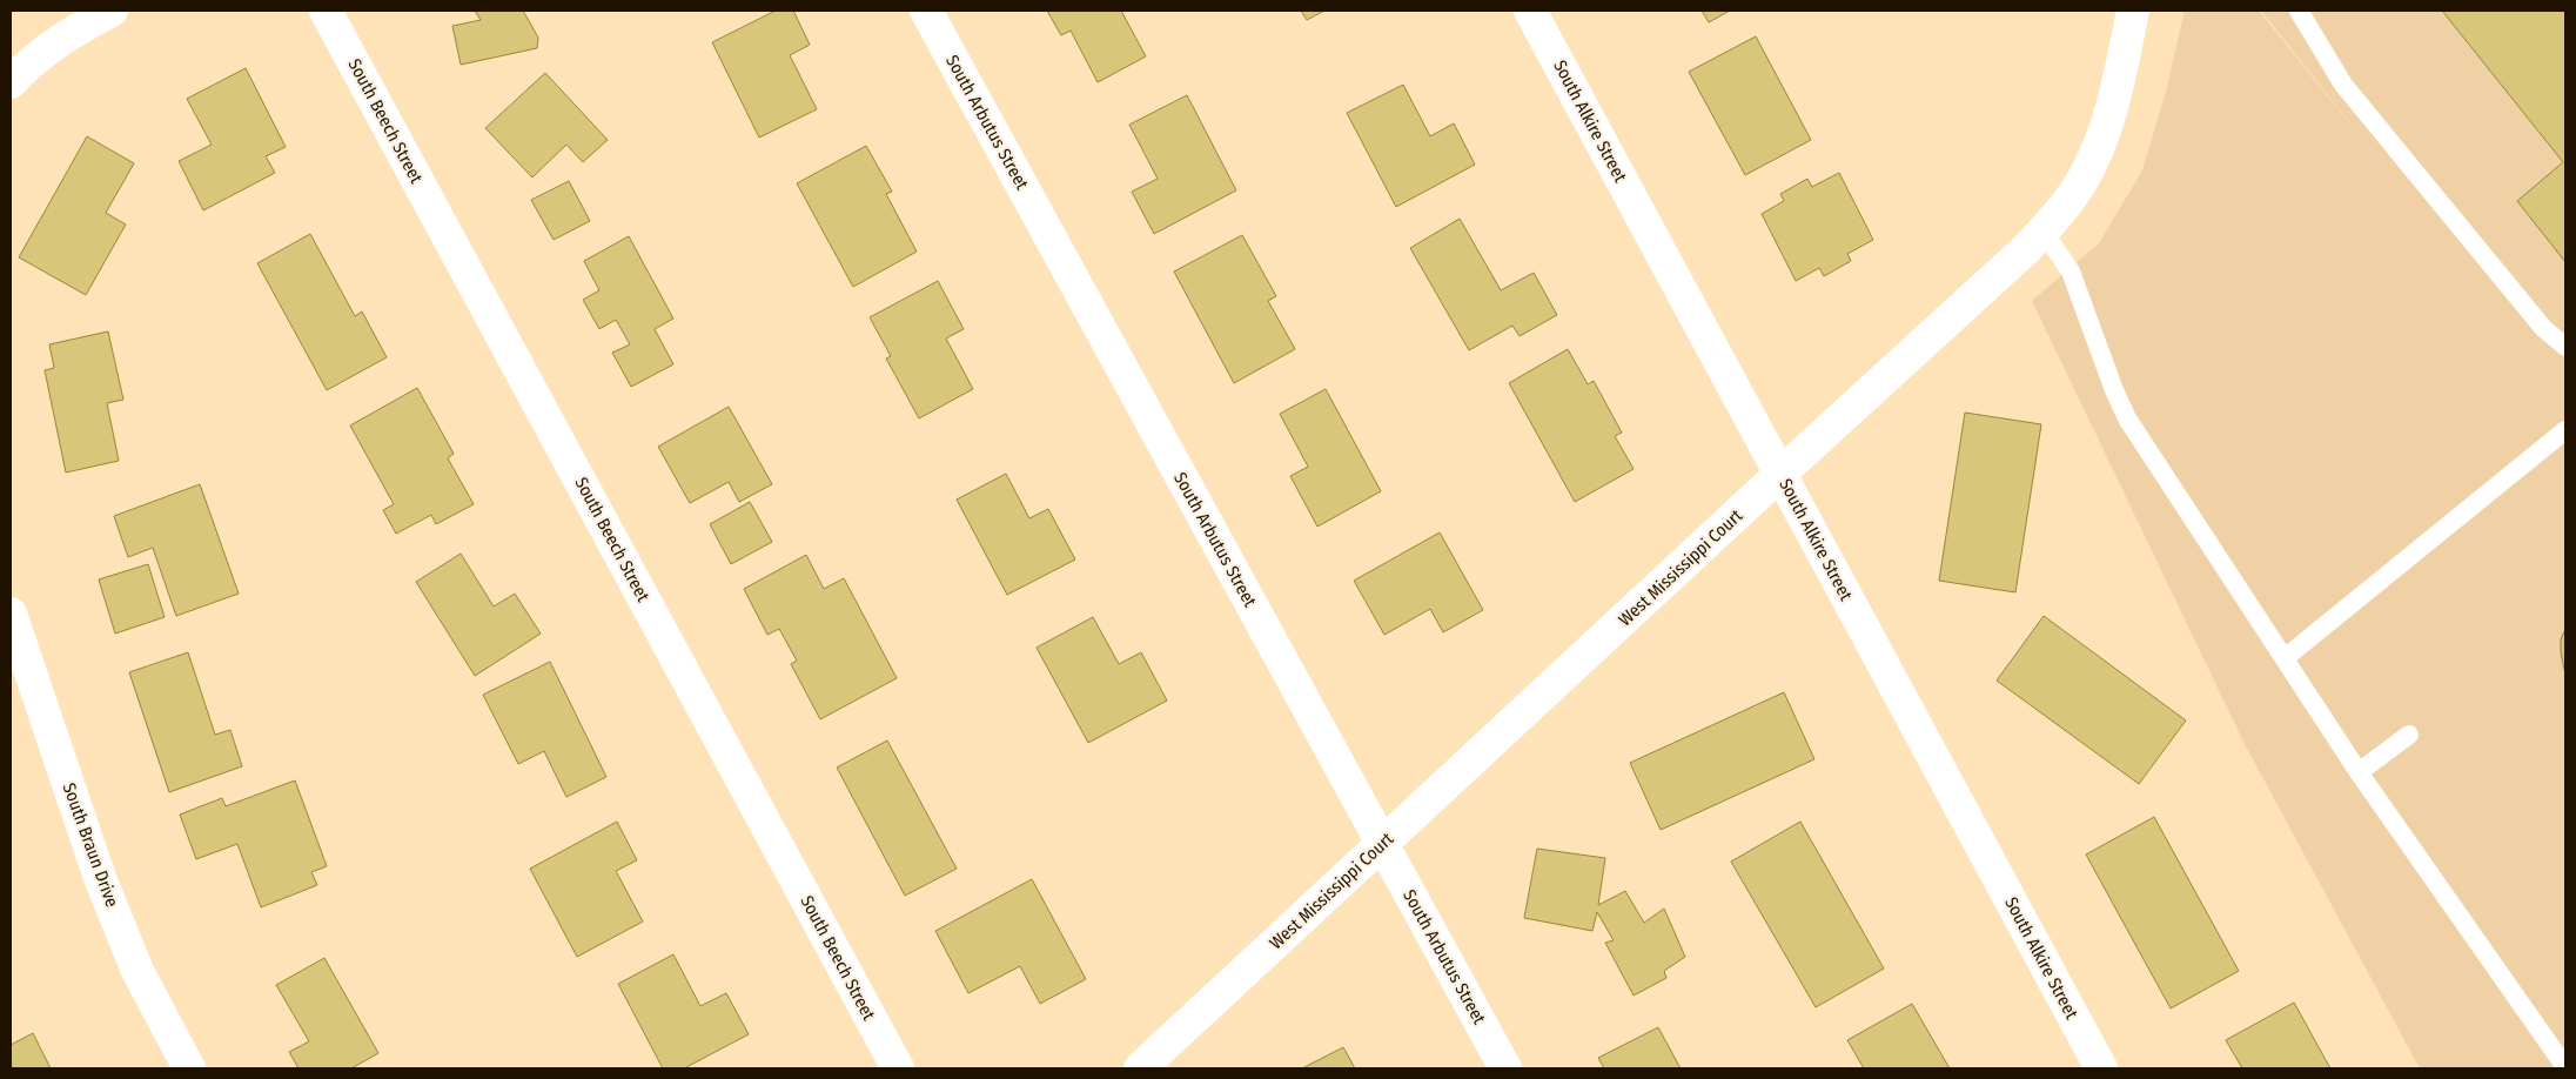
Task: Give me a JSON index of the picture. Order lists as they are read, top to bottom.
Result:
{
  "streets": {
    "street": [
      "South Beech Street",
      "South Alkire Street",
      "South Arbutus Street",
      "West Mississippi Court",
      "South Braun Drive"
    ]
  },
  "crossings": [
    ["South Alkire Street", "West Mississippi Court"],
    ["South Arbutus Street", "West Mississippi Court"]
  ]
}
